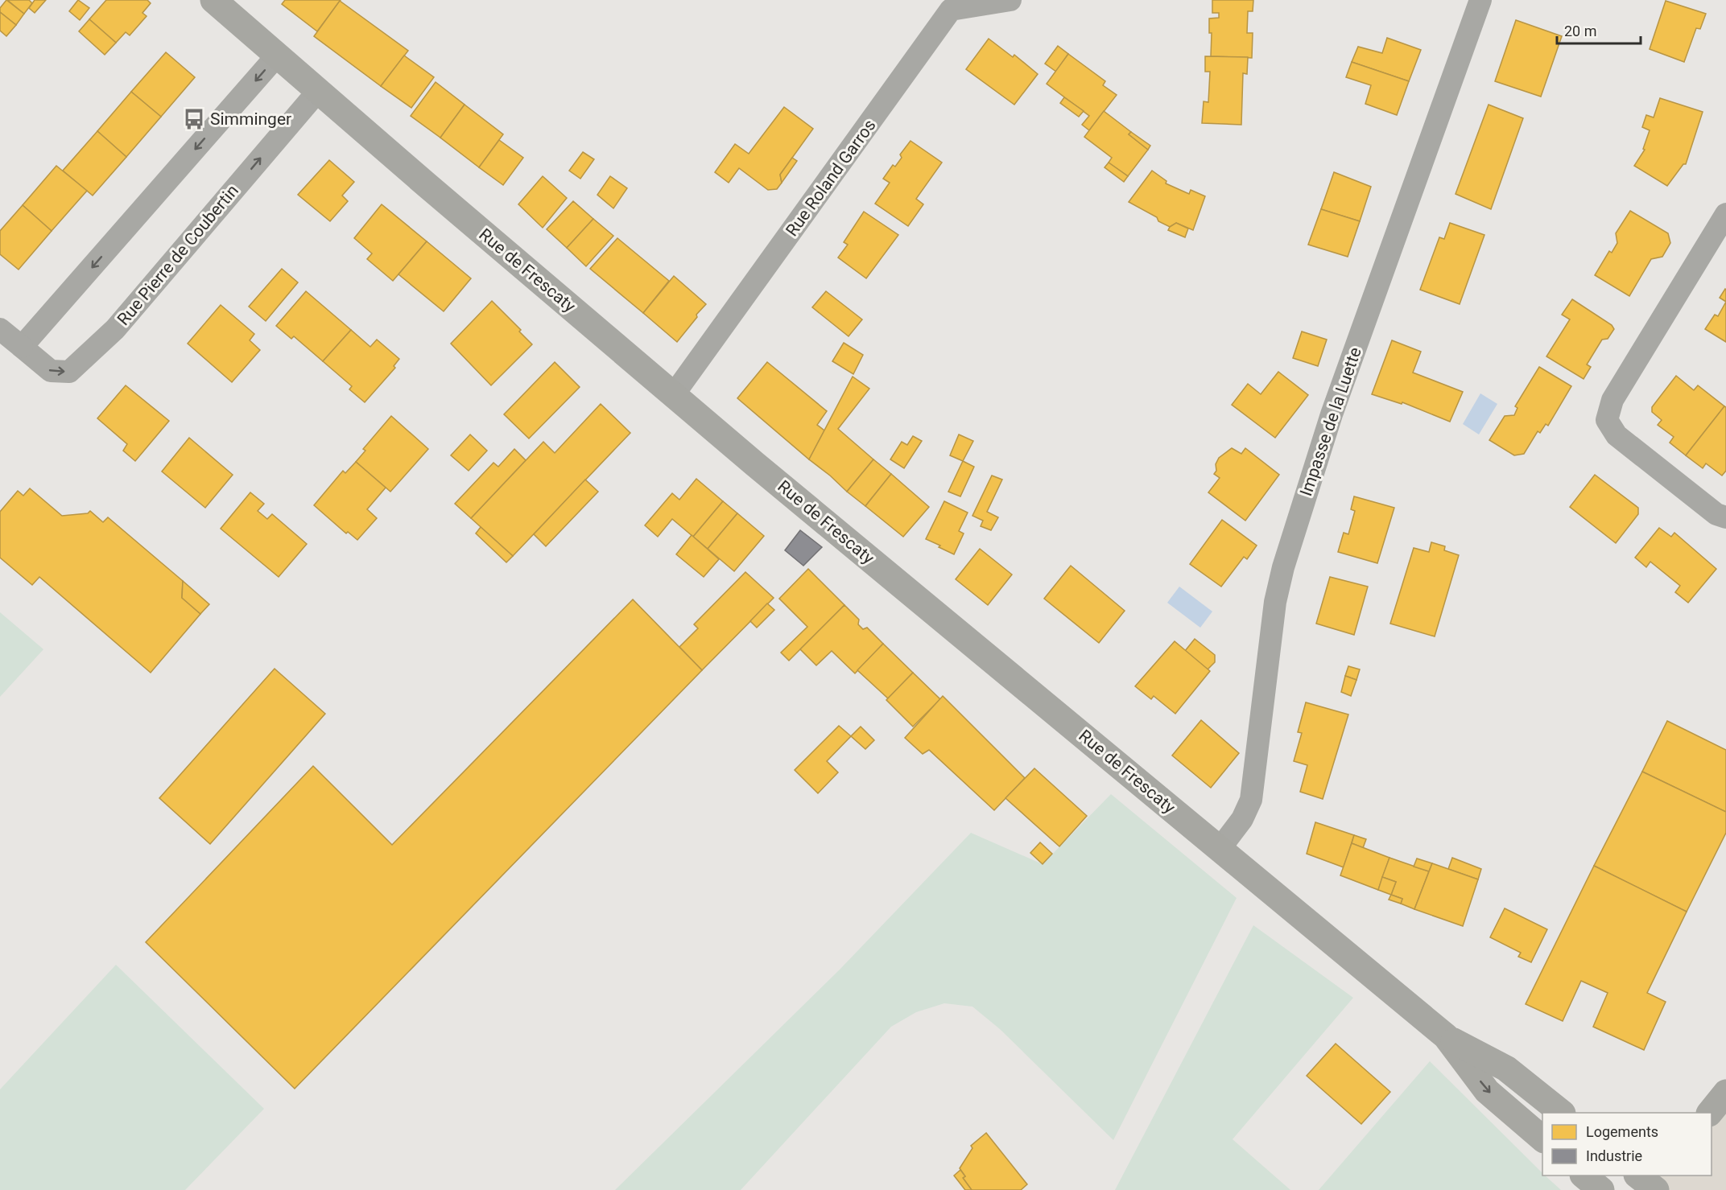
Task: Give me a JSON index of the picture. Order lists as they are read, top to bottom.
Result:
{
  "streets": {
    "street": [
      "Rue Roland Garros",
      "Rue Pierre de Coubertin",
      "Rue de Frescaty",
      "Impasse de la Luette"
    ]
  },
  "crossings": [
    ["Rue Roland Garros", "Rue de Frescaty"],
    ["Rue Pierre de Coubertin", "Rue de Frescaty"],
    ["Rue de Frescaty", "Impasse de la Luette"]
  ],
  "places": {
    "bus stop": ["Simminger"]
  },
  "legend": ["Logements", "Industrie"],
  "scale_bar": "20 m"
}
